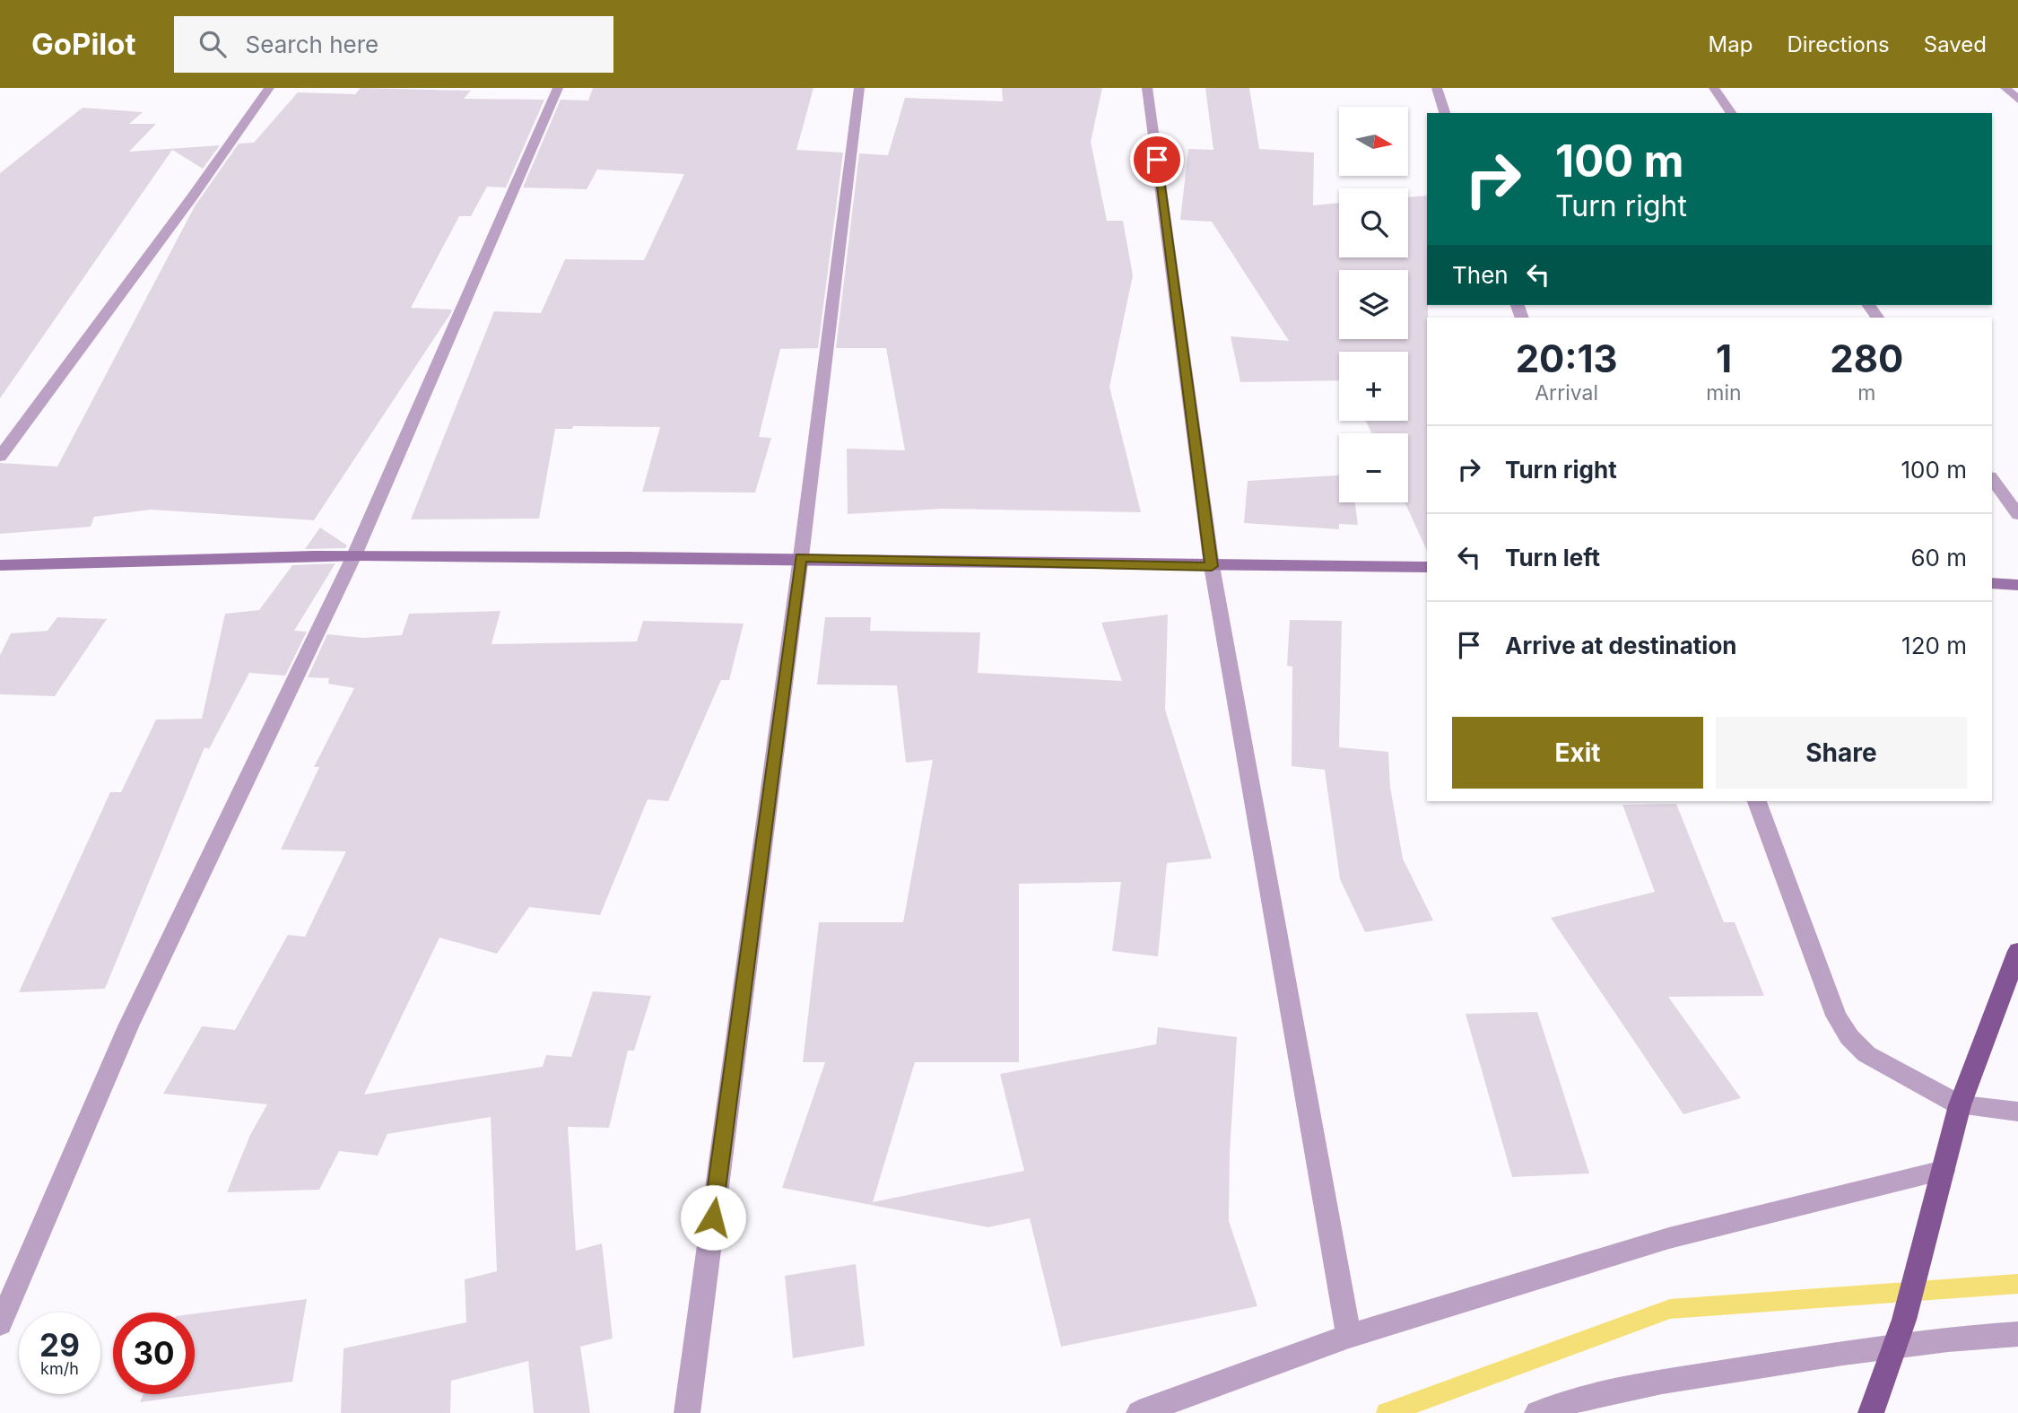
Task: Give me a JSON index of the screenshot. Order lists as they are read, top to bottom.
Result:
{
  "north": "right",
  "page": {
    "header": "GoPilot",
    "search": "Search here",
    "nav": ["Map", "Directions", "Saved"],
    "map_buttons": ["+", "−"],
    "turn": ["100 m", "Turn right"],
    "then": "Then",
    "eta": [
      "20:13",
      "Arrival",
      "1",
      "min",
      "280",
      "m"
    ],
    "list": [
      {
        "name": "Turn right",
        "value": "100 m"
      },
      {
        "name": "Turn left",
        "value": "60 m"
      },
      {
        "name": "Arrive at destination",
        "value": "120 m"
      }
    ],
    "buttons": ["Exit", "Share"],
    "speed": "29 km/h",
    "limit": "30"
  }
}
